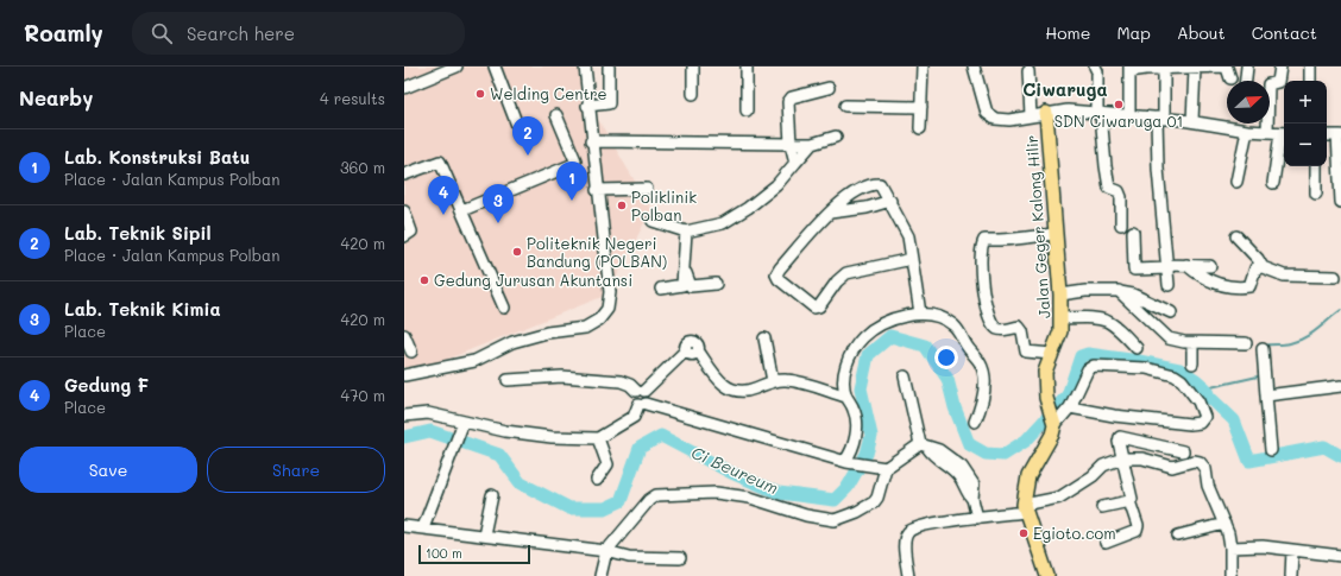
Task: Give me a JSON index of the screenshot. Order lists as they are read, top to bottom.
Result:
{
  "streets": {
    "main road": ["Jalan Geger Kalong Hilir"]
  },
  "districts": ["Ciwaruga"],
  "water": ["Ci Beureum"],
  "places": [
    "Welding Centre",
    "SDN Ciwaruga 01",
    "Poliklinik Polban",
    "Politeknik Negeri Bandung (POLBAN)",
    "Gedung Jurusan Akuntansi",
    "Egioto.com"
  ],
  "scale_bar": "100 m",
  "north": "top right",
  "page": {
    "header": "Roamly",
    "search": "Search here",
    "nav": [
      "Home",
      "Map",
      "About",
      "Contact"
    ],
    "heading": ["Nearby", "4 results"],
    "map_buttons": ["+", "−"],
    "pins": [
      "2",
      "1",
      "4",
      "3"
    ],
    "list": [
      {
        "mark": "1",
        "name": "Lab. Konstruksi Batu",
        "note": "Place · Jalan Kampus Polban",
        "value": "360 m"
      },
      {
        "mark": "2",
        "name": "Lab. Teknik Sipil",
        "note": "Place · Jalan Kampus Polban",
        "value": "420 m"
      },
      {
        "mark": "3",
        "name": "Lab. Teknik Kimia",
        "note": "Place",
        "value": "420 m"
      },
      {
        "mark": "4",
        "name": "Gedung F",
        "note": "Place",
        "value": "470 m"
      }
    ],
    "buttons": ["Save", "Share"],
    "scale": "100 m"
  }
}
